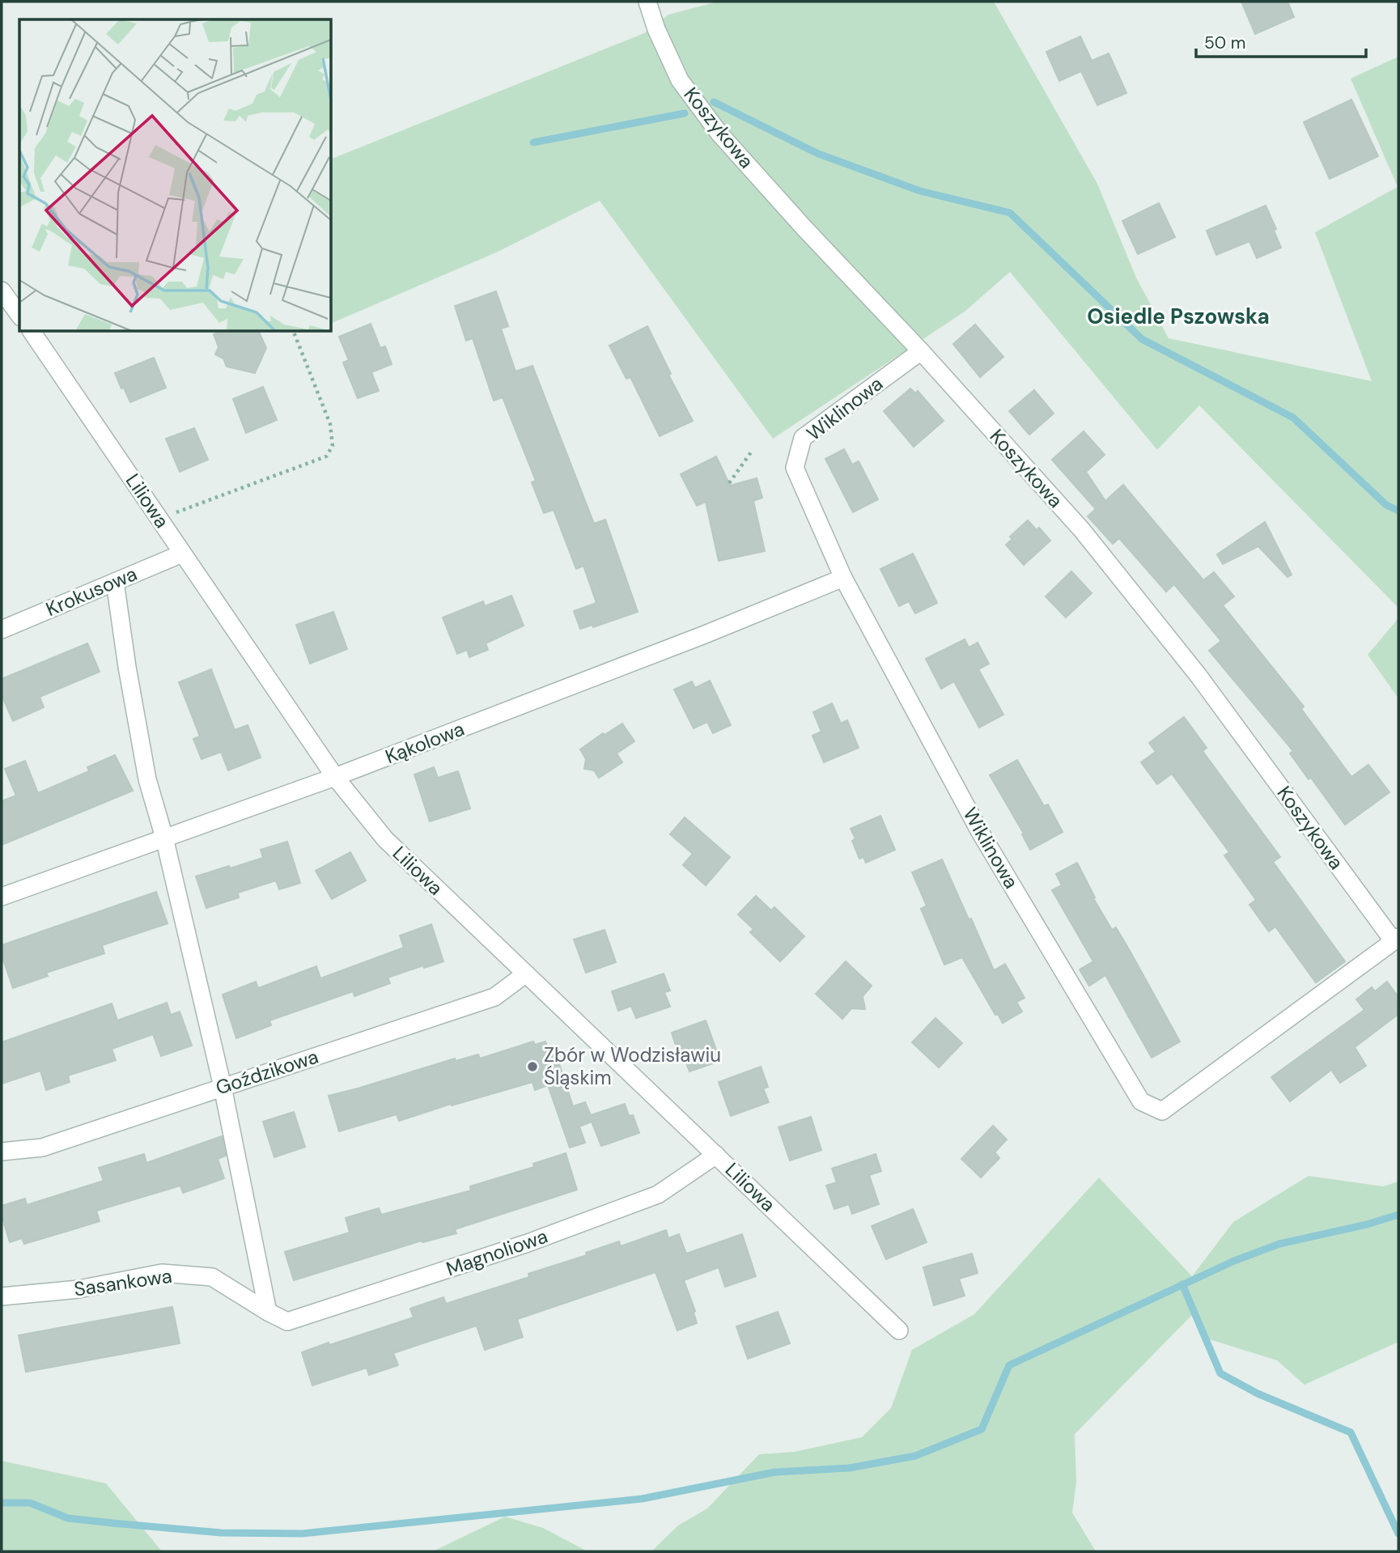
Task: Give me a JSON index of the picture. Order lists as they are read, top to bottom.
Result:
{
  "streets": {
    "street": [
      "Koszykowa",
      "Wiklinowa",
      "Liliowa",
      "Krokusowa",
      "Kąkolowa",
      "Goździkowa",
      "Magnoliowa",
      "Sasankowa"
    ]
  },
  "crossings": [
    ["Koszykowa", "Wiklinowa"],
    ["Wiklinowa", "Kąkolowa"],
    ["Liliowa", "Krokusowa"],
    ["Liliowa", "Kąkolowa"],
    ["Liliowa", "Goździkowa"],
    ["Liliowa", "Magnoliowa"],
    ["Magnoliowa", "Sasankowa"]
  ],
  "districts": ["Osiedle Pszowska"],
  "places": ["Zbór w Wodzisławiu Śląskim"],
  "scale_bar": "50 m"
}
